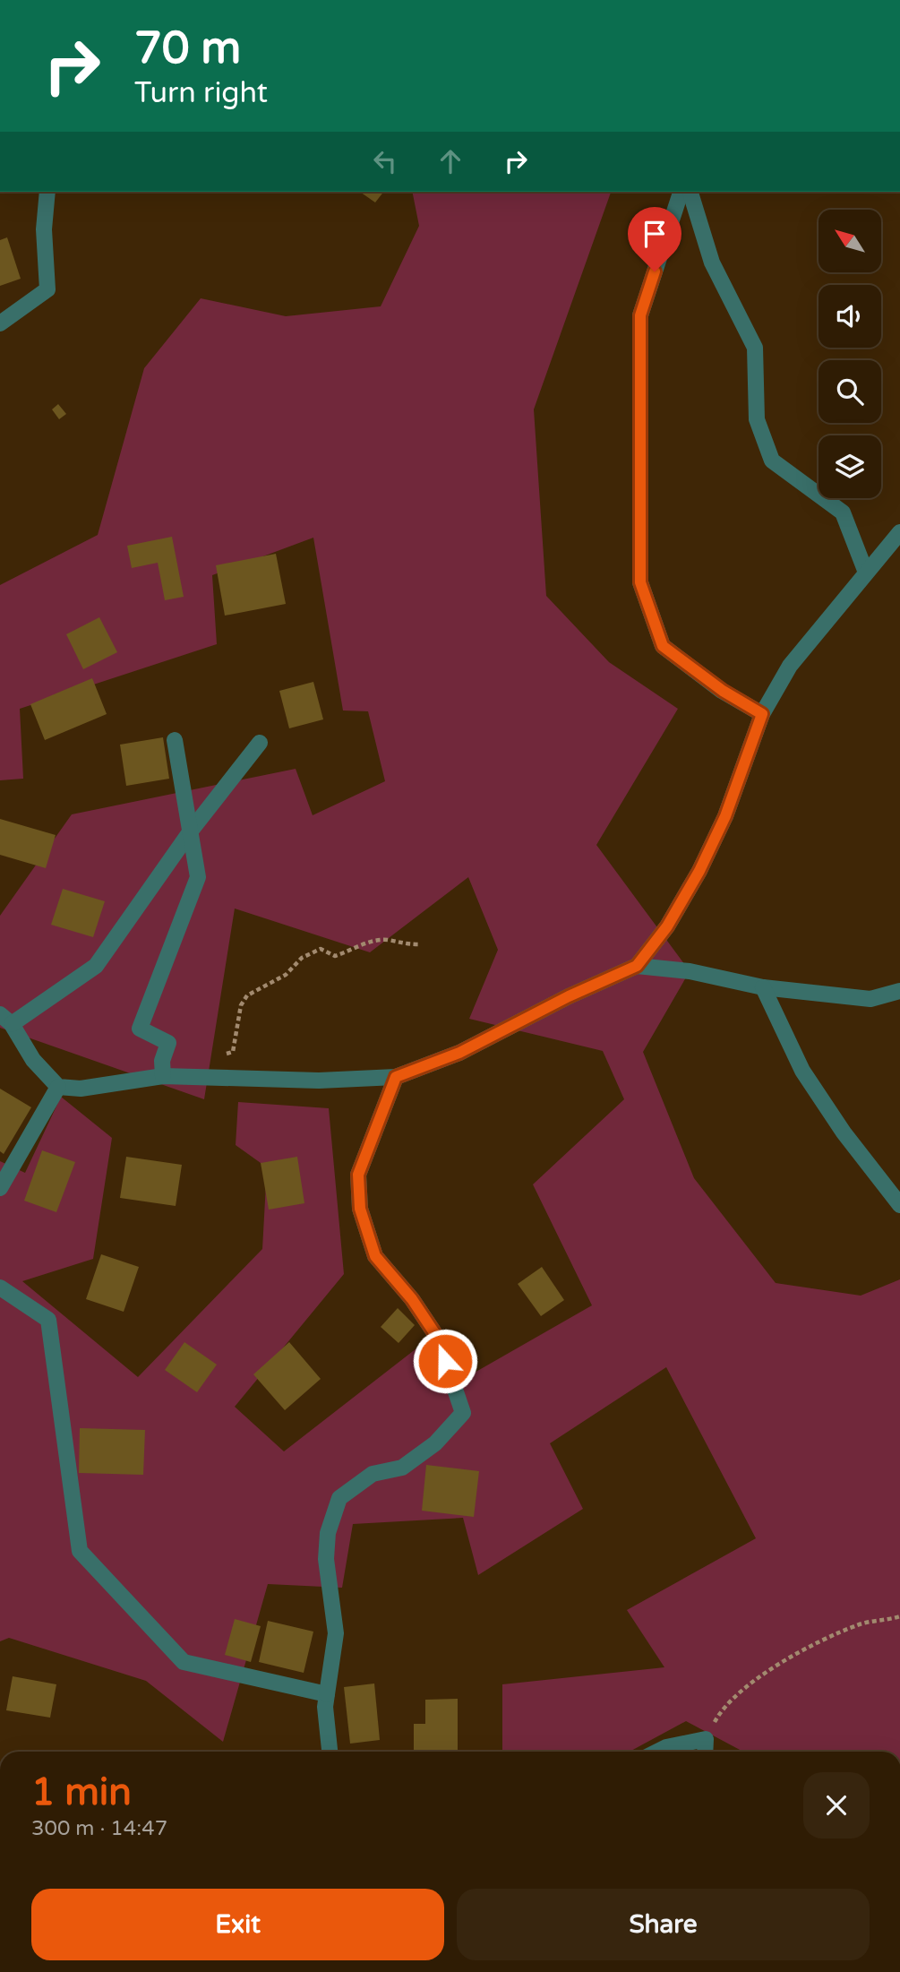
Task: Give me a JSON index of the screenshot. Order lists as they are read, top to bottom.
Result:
{
  "north": "top left",
  "page": {
    "turn": ["70 m", "Turn right"],
    "heading": ["1 min", "300 m · 14:47"],
    "buttons": ["Exit", "Share"]
  }
}
